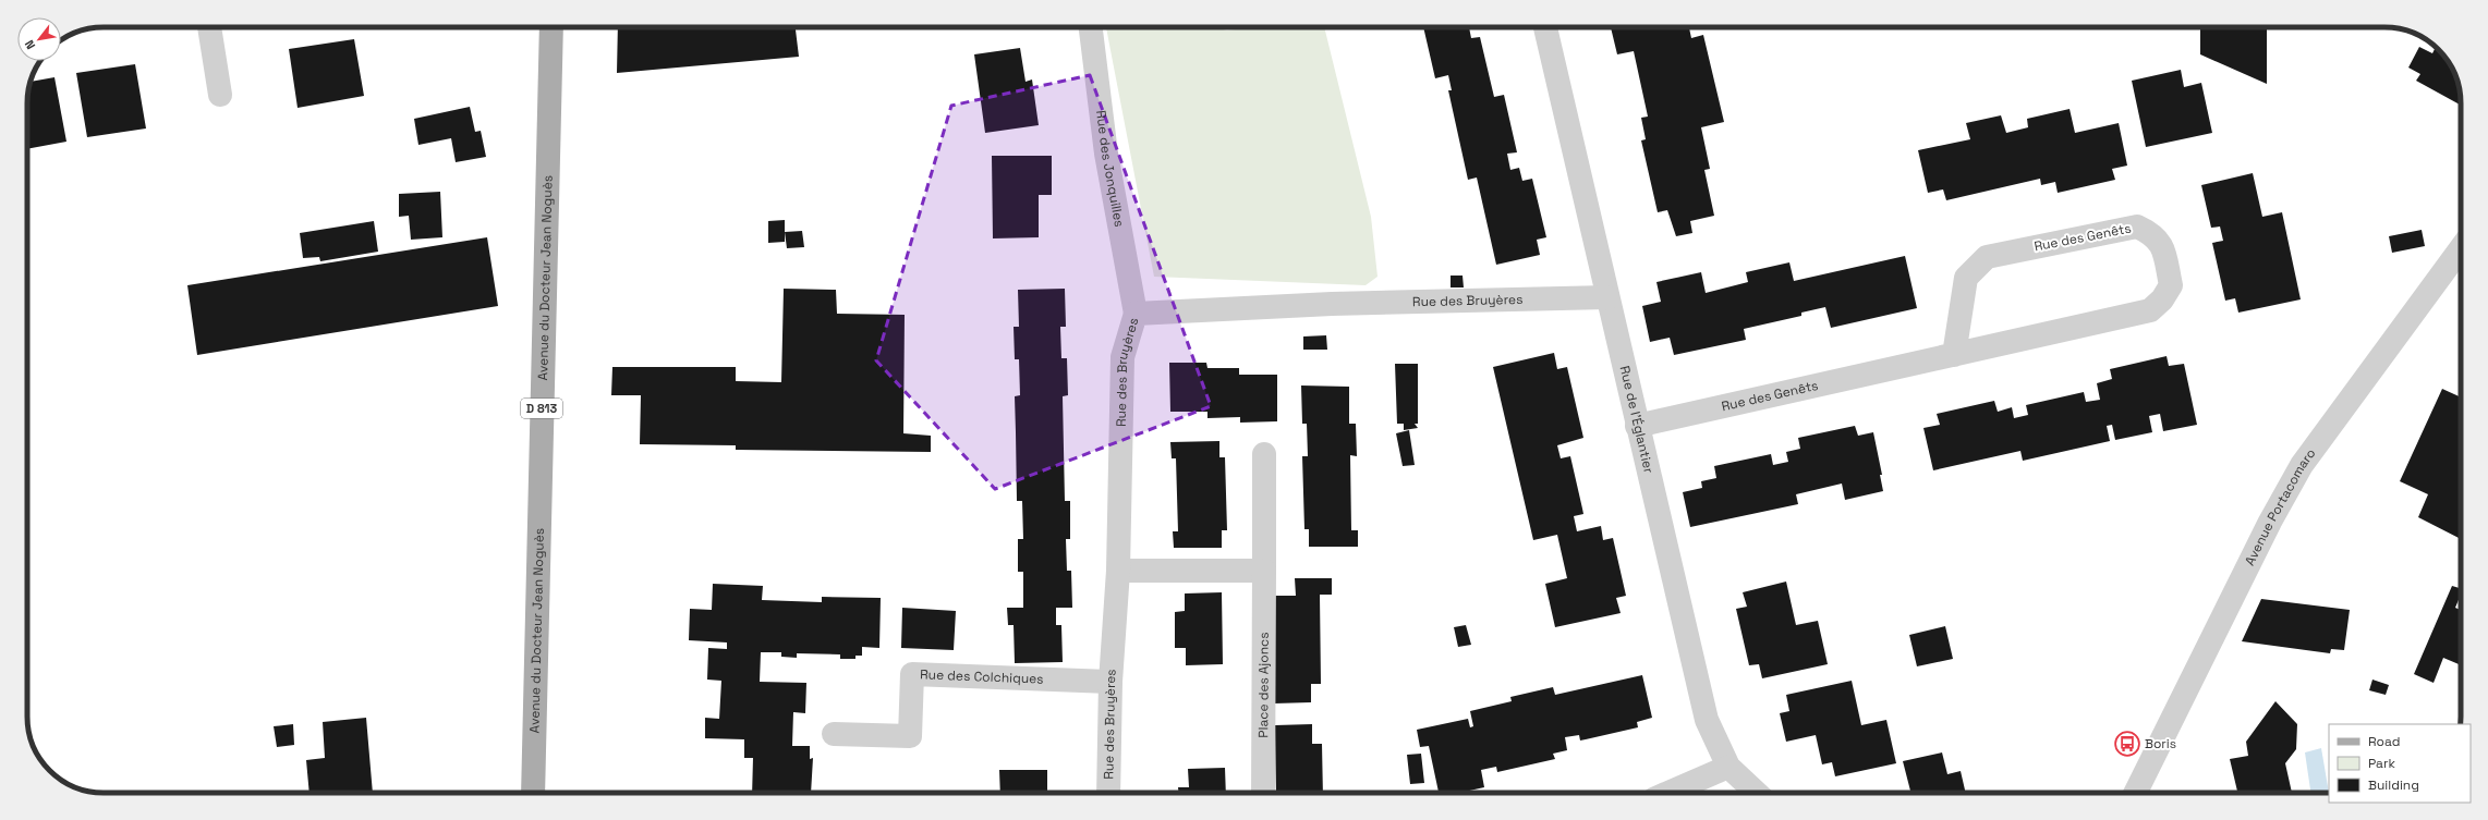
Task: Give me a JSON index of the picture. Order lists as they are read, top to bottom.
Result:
{
  "streets": {
    "main road": ["Avenue du Docteur Jean Noguès", "D 813"],
    "street": [
      "Rue des Jonquilles",
      "Rue des Genêts",
      "Rue des Bruyères",
      "Rue de l'Églantier",
      "Avenue Portacomaro",
      "Rue des Colchiques",
      "Place des Ajoncs"
    ]
  },
  "crossings": [
    ["Rue des Jonquilles", "Rue des Bruyères"],
    ["Rue des Genêts", "Rue de l'Églantier"],
    ["Rue des Bruyères", "Rue de l'Églantier"],
    ["Rue des Bruyères", "Rue des Colchiques"]
  ],
  "places": {
    "bus stop": ["Boris"]
  },
  "legend": ["Road", "Park", "Building"],
  "north": "bottom left"
}
